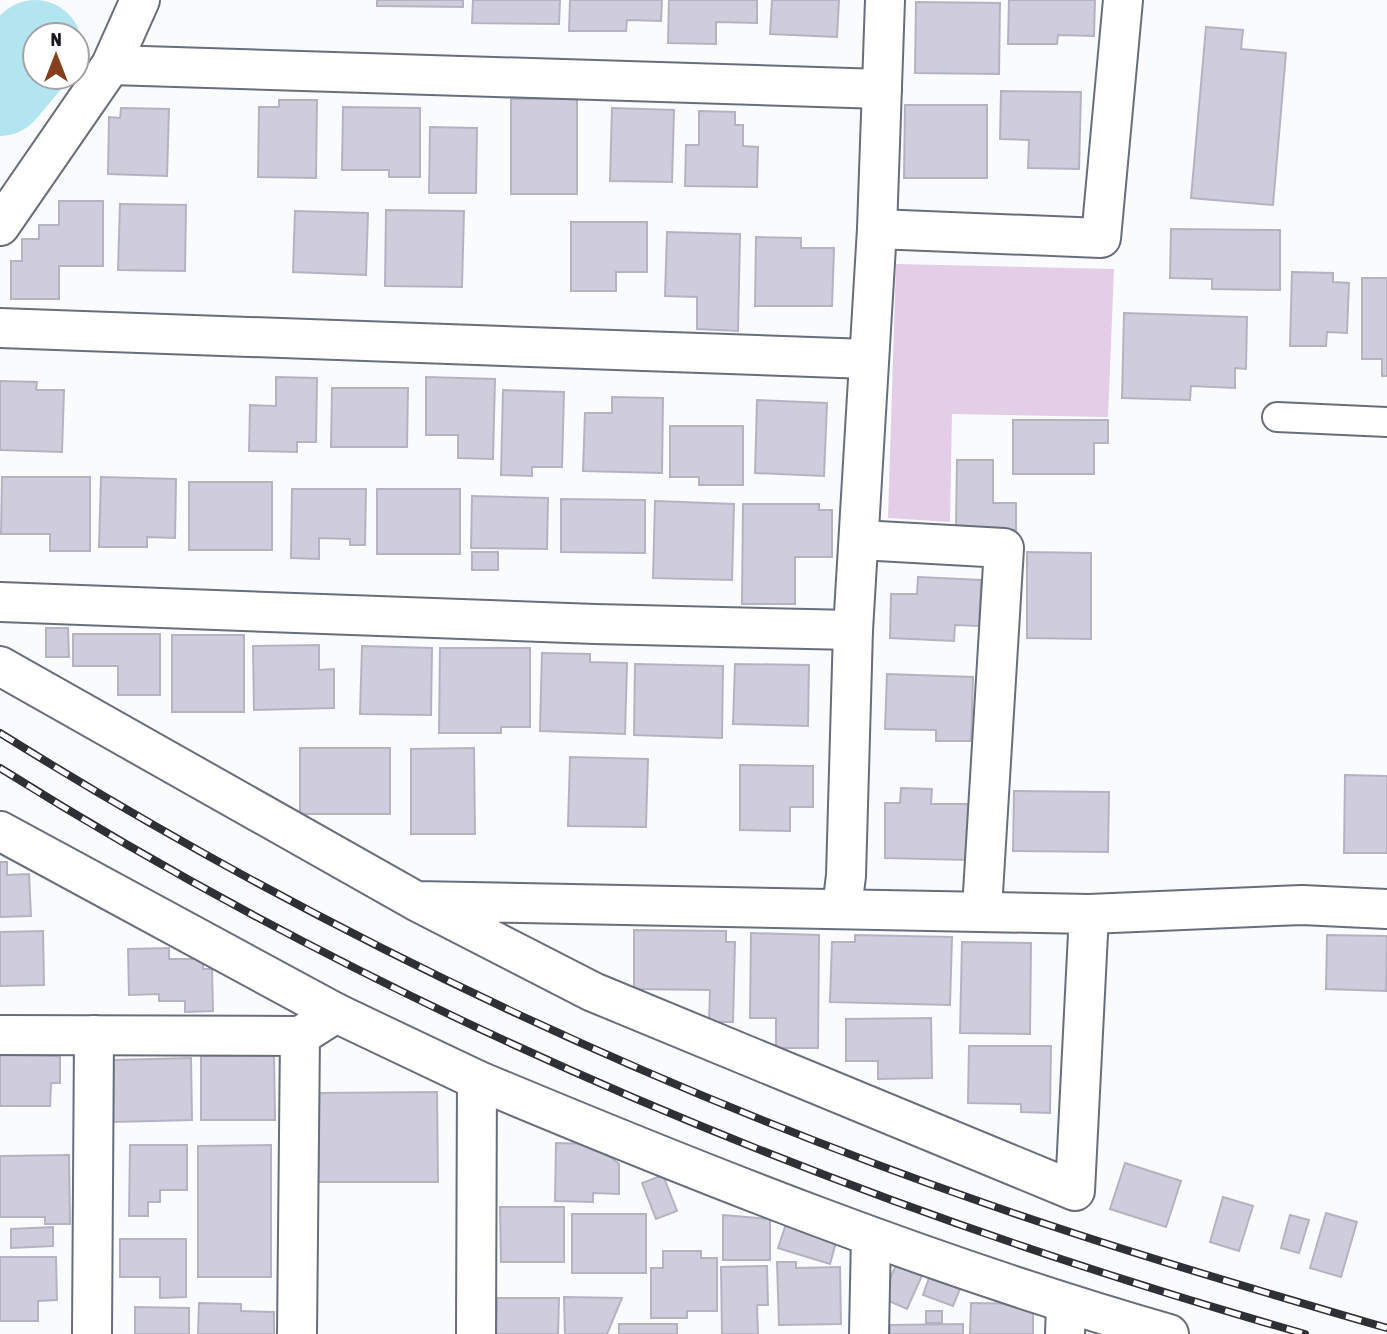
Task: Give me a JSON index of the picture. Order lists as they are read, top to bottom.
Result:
{
  "north": "top"
}
